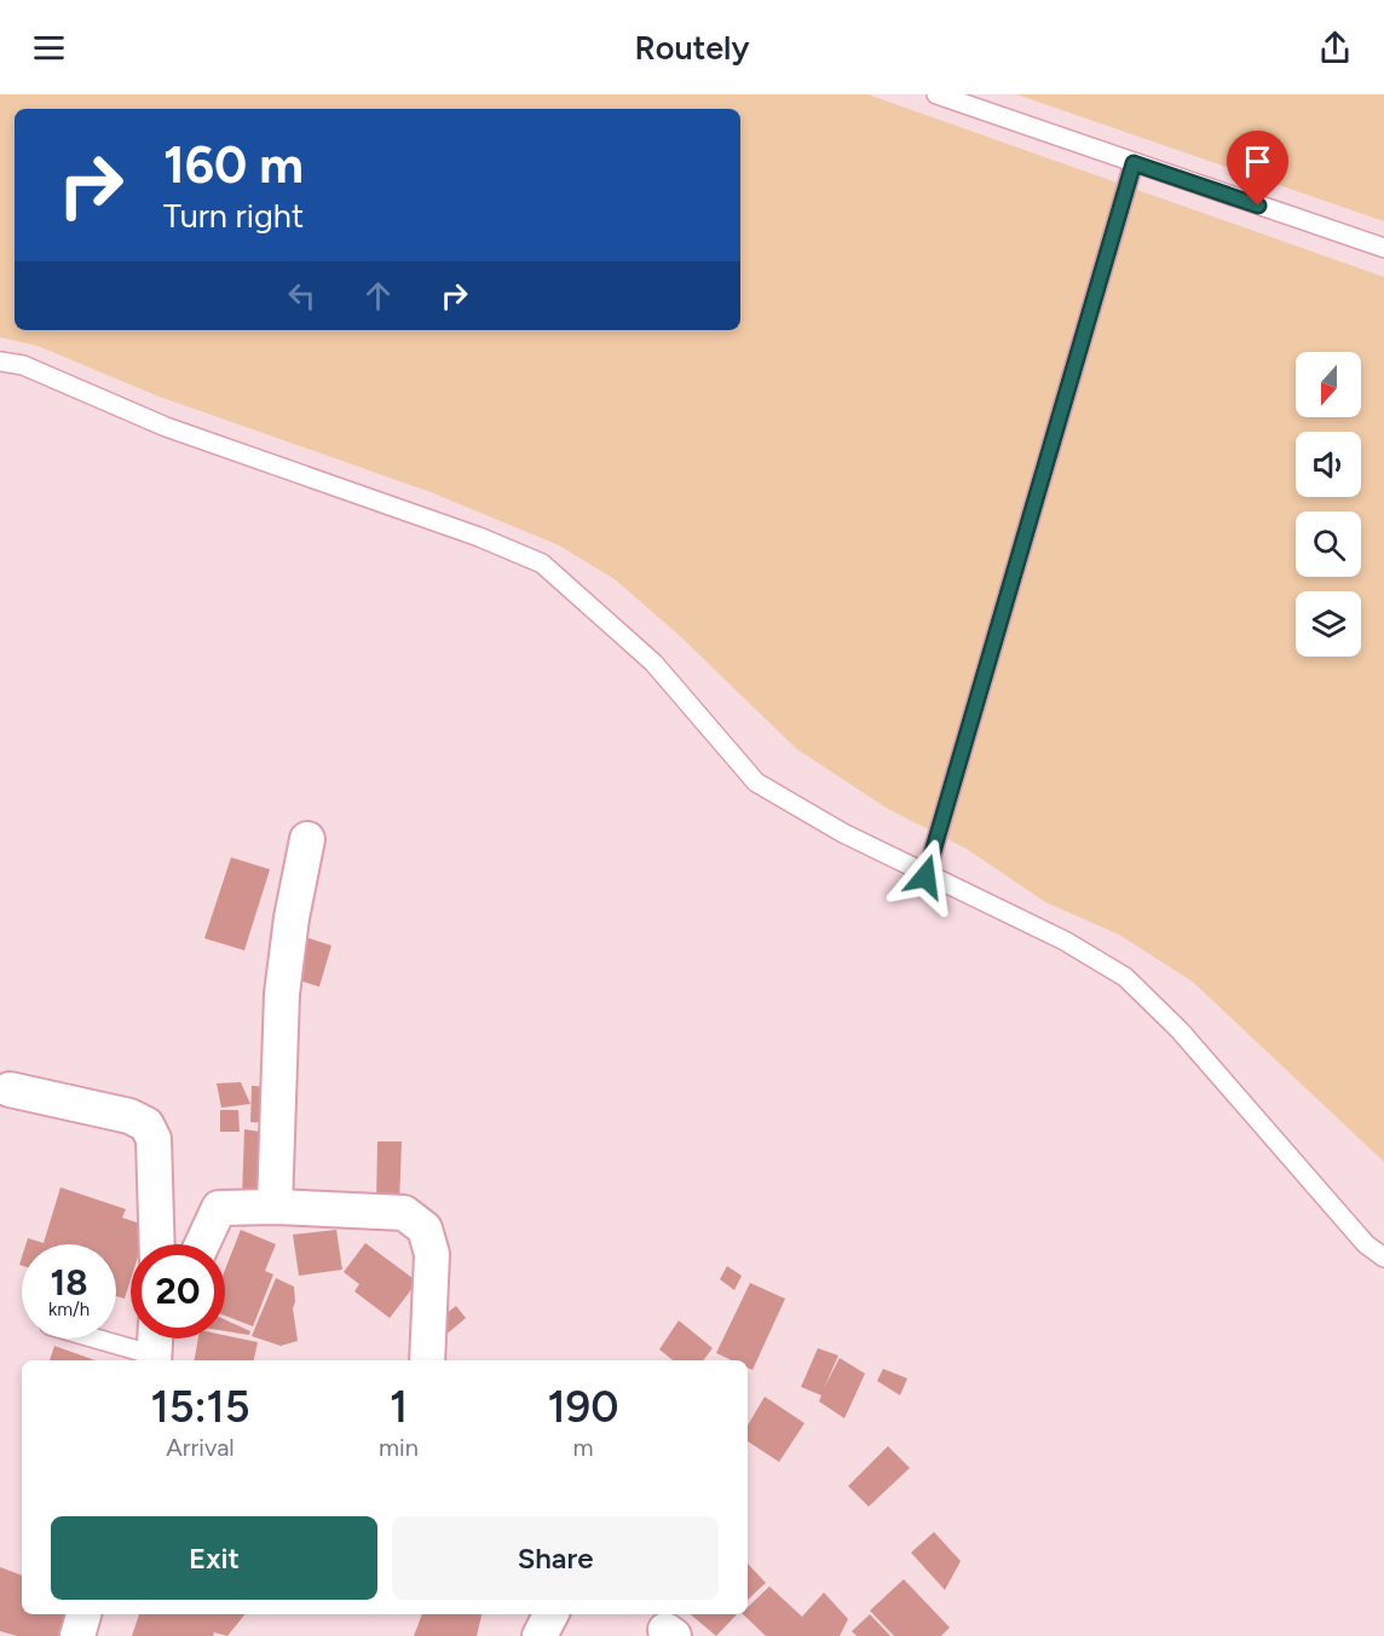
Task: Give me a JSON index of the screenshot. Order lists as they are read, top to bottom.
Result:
{
  "north": "bottom",
  "page": {
    "header": "Routely",
    "turn": ["160 m", "Turn right"],
    "speed": "18 km/h",
    "limit": "20",
    "eta": [
      "15:15",
      "Arrival",
      "1",
      "min",
      "190",
      "m"
    ],
    "buttons": ["Exit", "Share"]
  }
}
